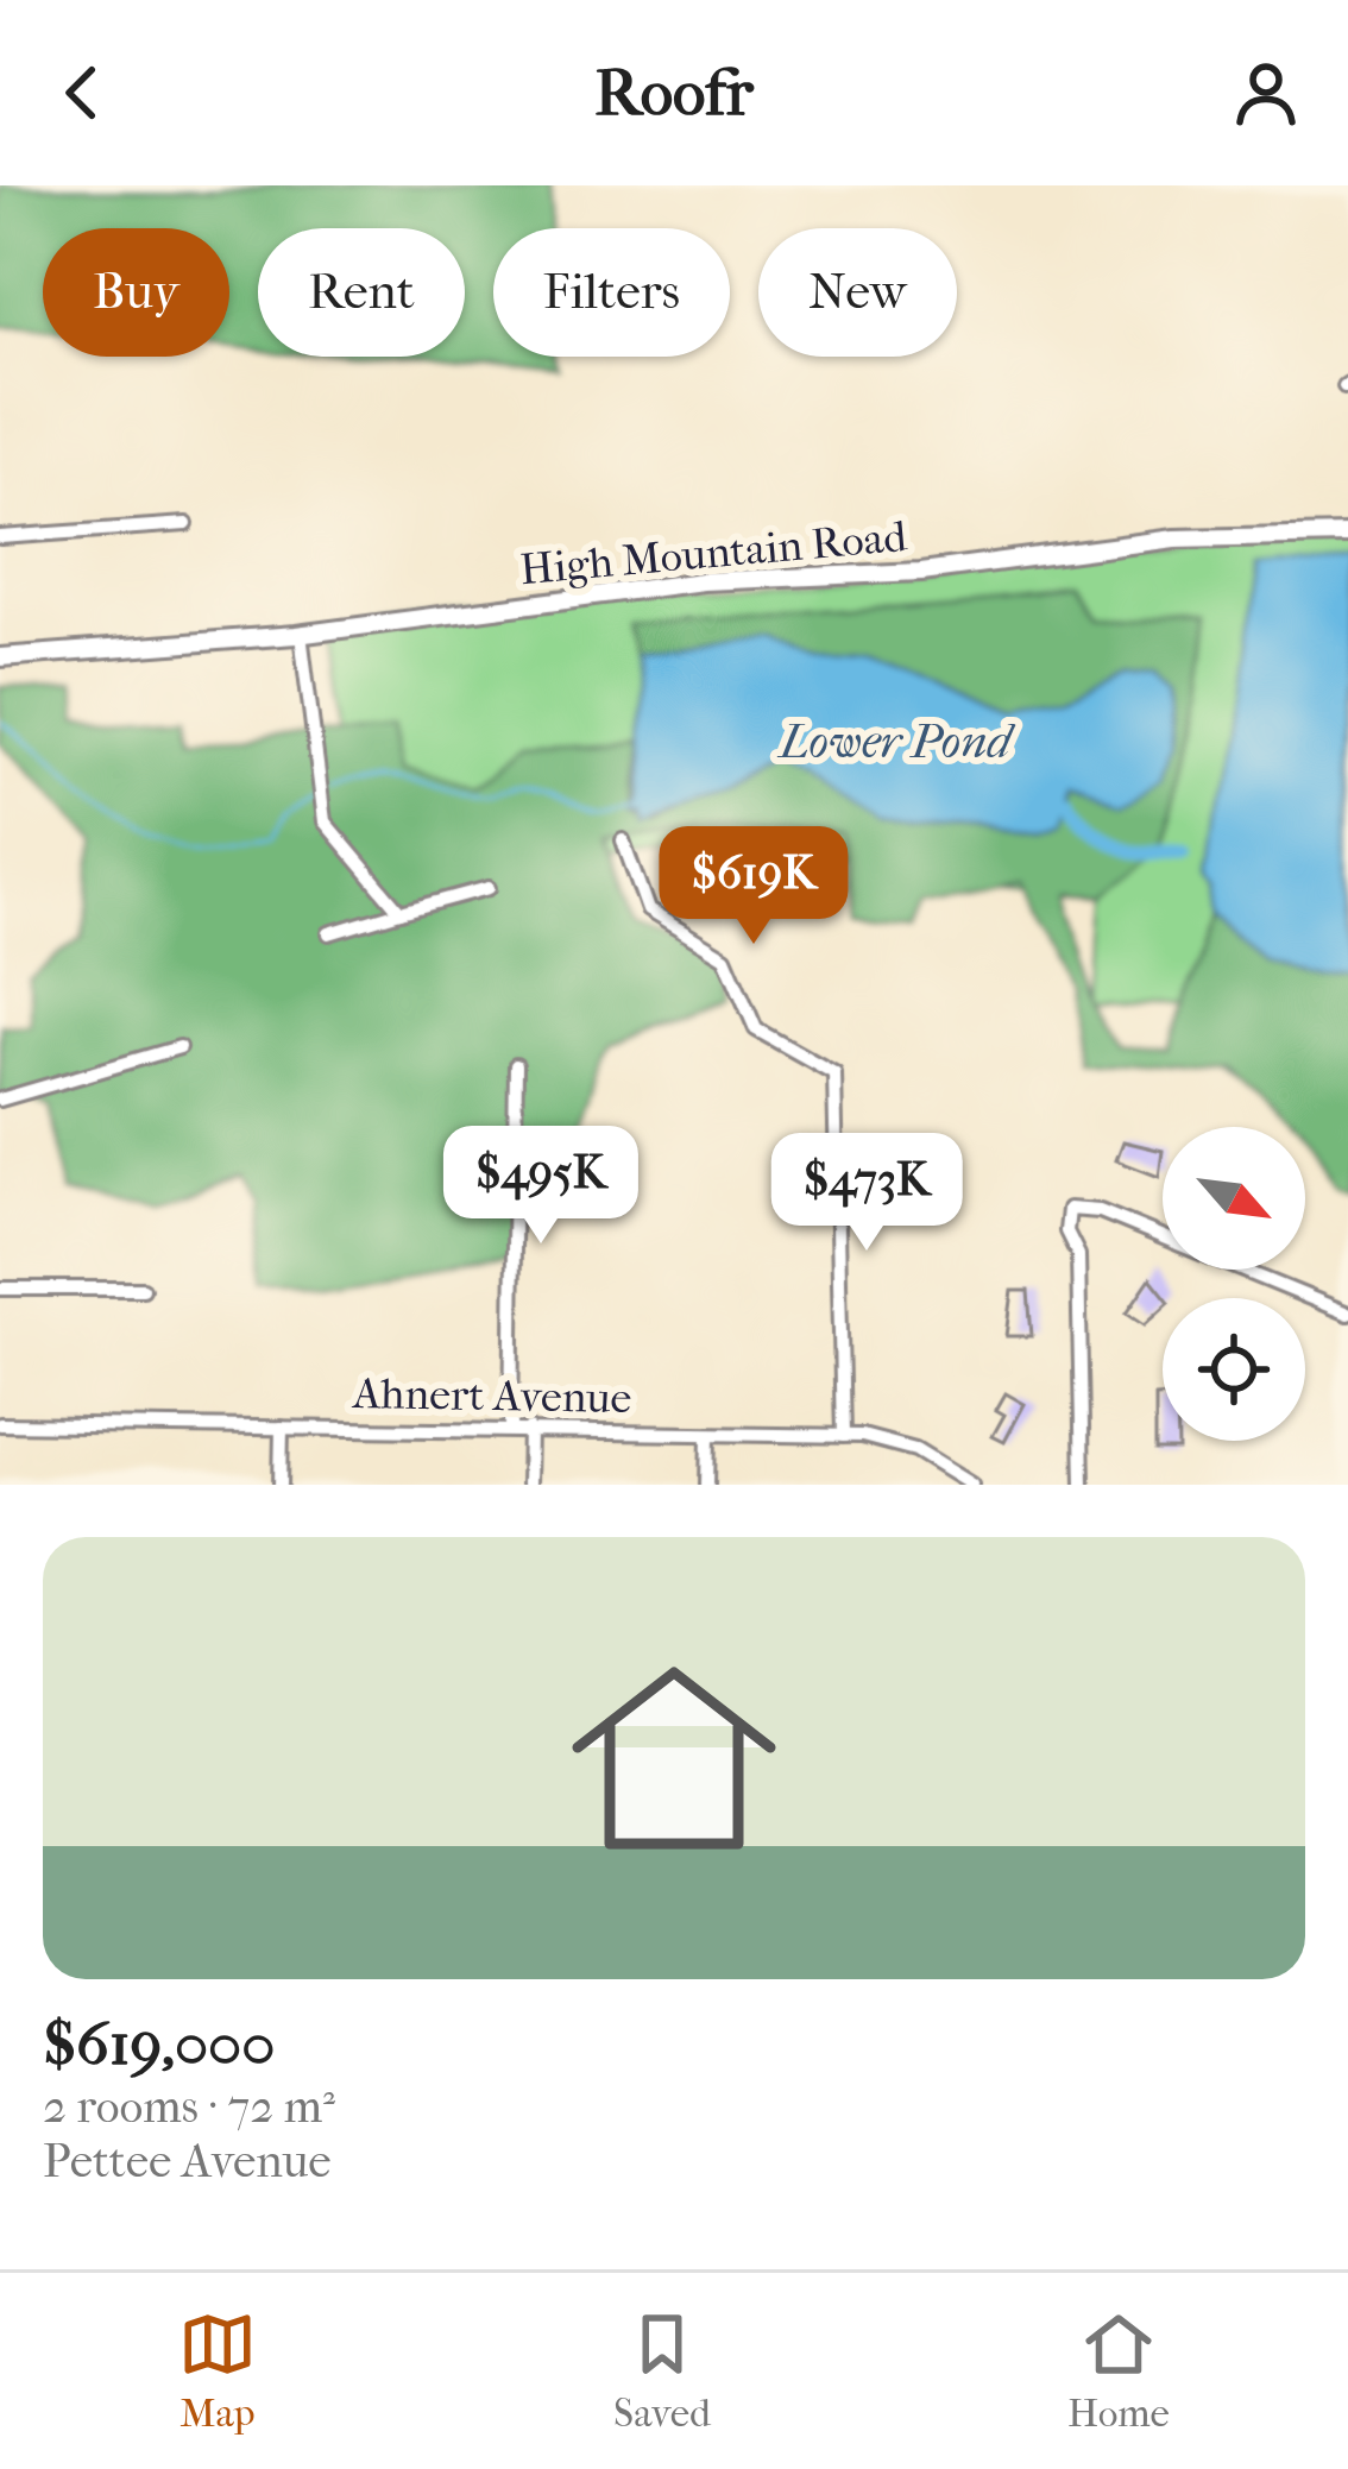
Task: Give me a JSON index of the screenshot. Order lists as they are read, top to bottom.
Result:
{
  "streets": {
    "main road": ["High Mountain Road"],
    "street": ["Ahnert Avenue"]
  },
  "water": ["Lower Pond"],
  "north": "bottom right",
  "page": {
    "header": "Roofr",
    "chip": [
      "Buy",
      "Rent",
      "Filters",
      "New"
    ],
    "price": ["$619K", "$495K", "$473K"],
    "list": [
      {
        "name": "$619,000",
        "note": "2 rooms · 72 m² · Pettee Avenue"
      }
    ],
    "tabs": ["Map", "Saved", "Home"]
  }
}
